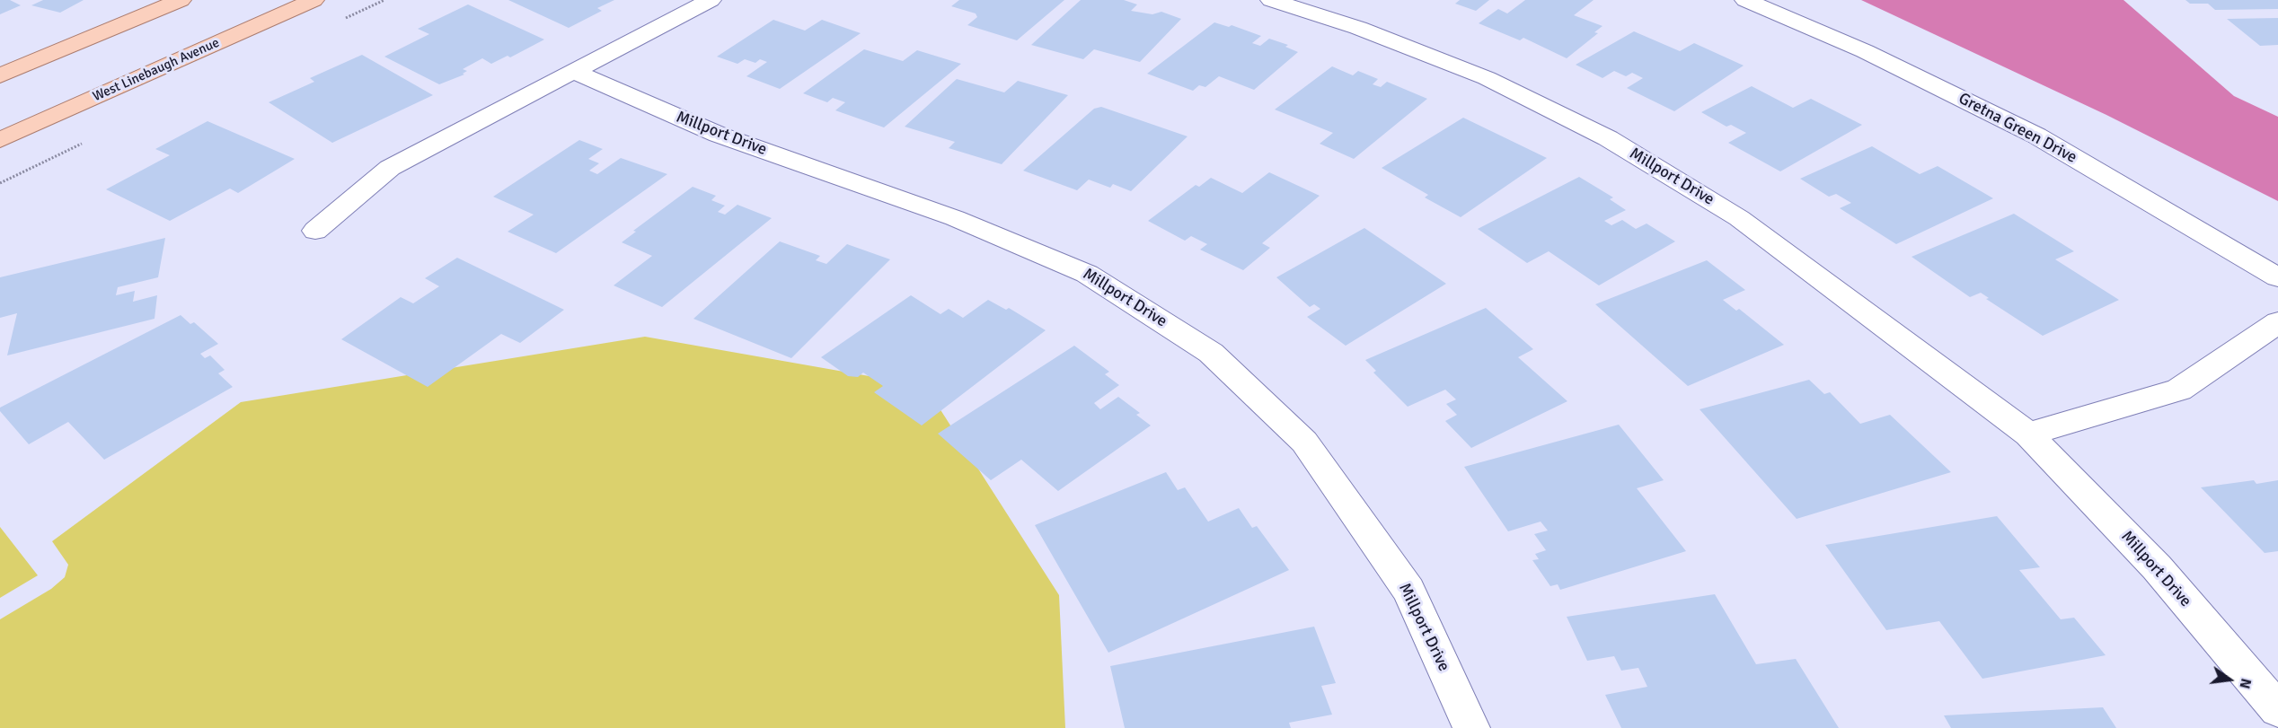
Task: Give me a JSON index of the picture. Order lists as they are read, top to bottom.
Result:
{
  "streets": {
    "main road": ["West Linebaugh Avenue"],
    "street": ["Gretna Green Drive", "Millport Drive"]
  },
  "north": "right"
}
